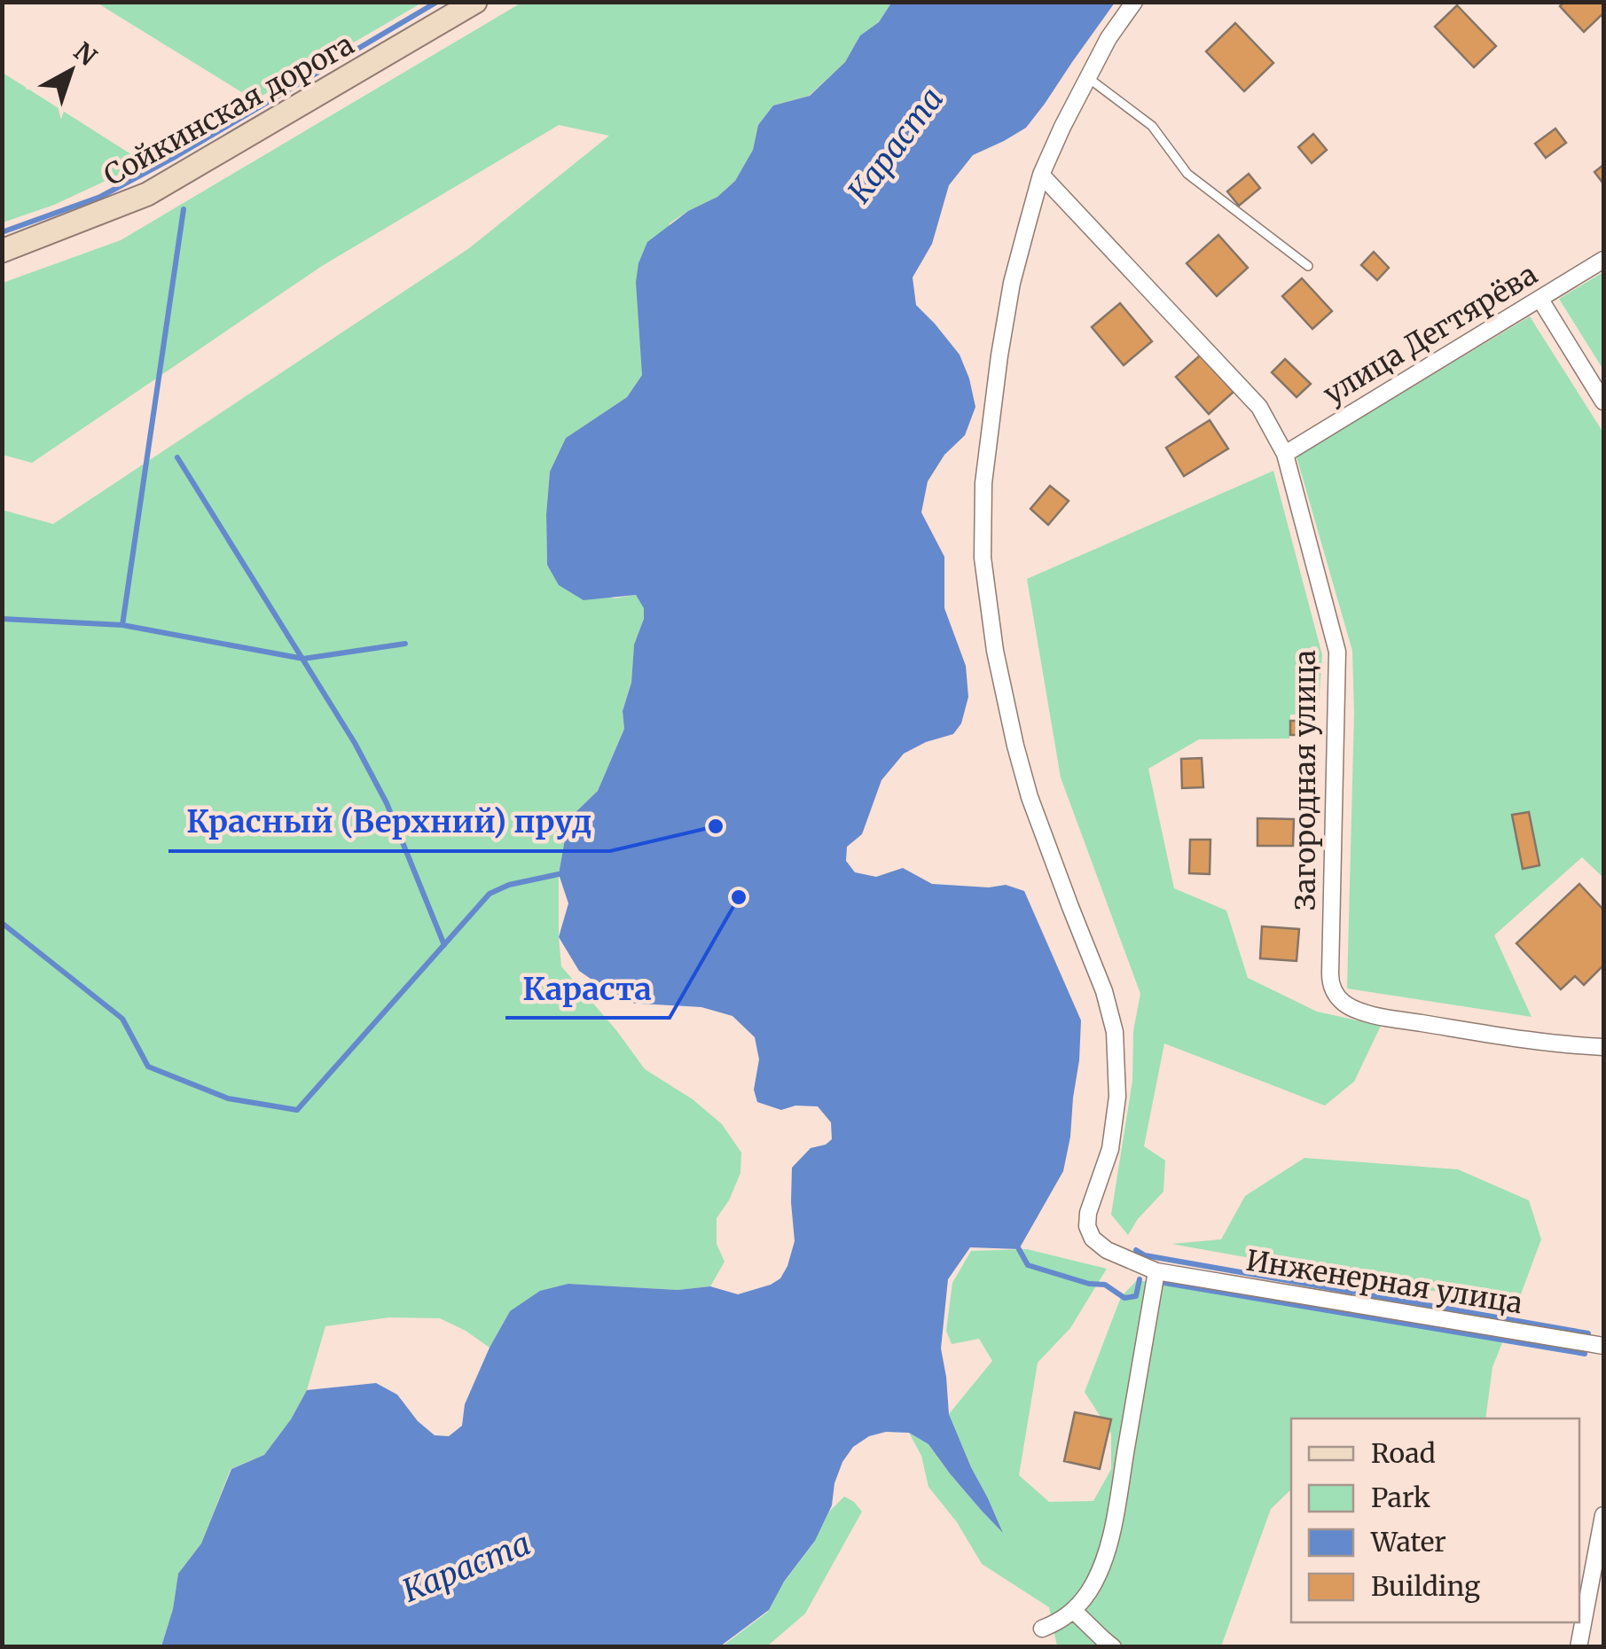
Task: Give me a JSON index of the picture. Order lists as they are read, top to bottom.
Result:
{
  "streets": {
    "main road": ["Сойкинская дорога"],
    "street": ["улица Дегтярёва", "Загородная улица", "Инженерная улица"]
  },
  "crossings": [
    ["улица Дегтярёва", "Загородная улица"],
    ["Загородная улица", "Инженерная улица"]
  ],
  "water": ["Караста"],
  "places": ["Красный (Верхний) пруд", "Караста"],
  "legend": [
    "Road",
    "Park",
    "Water",
    "Building"
  ],
  "north": "top right"
}
